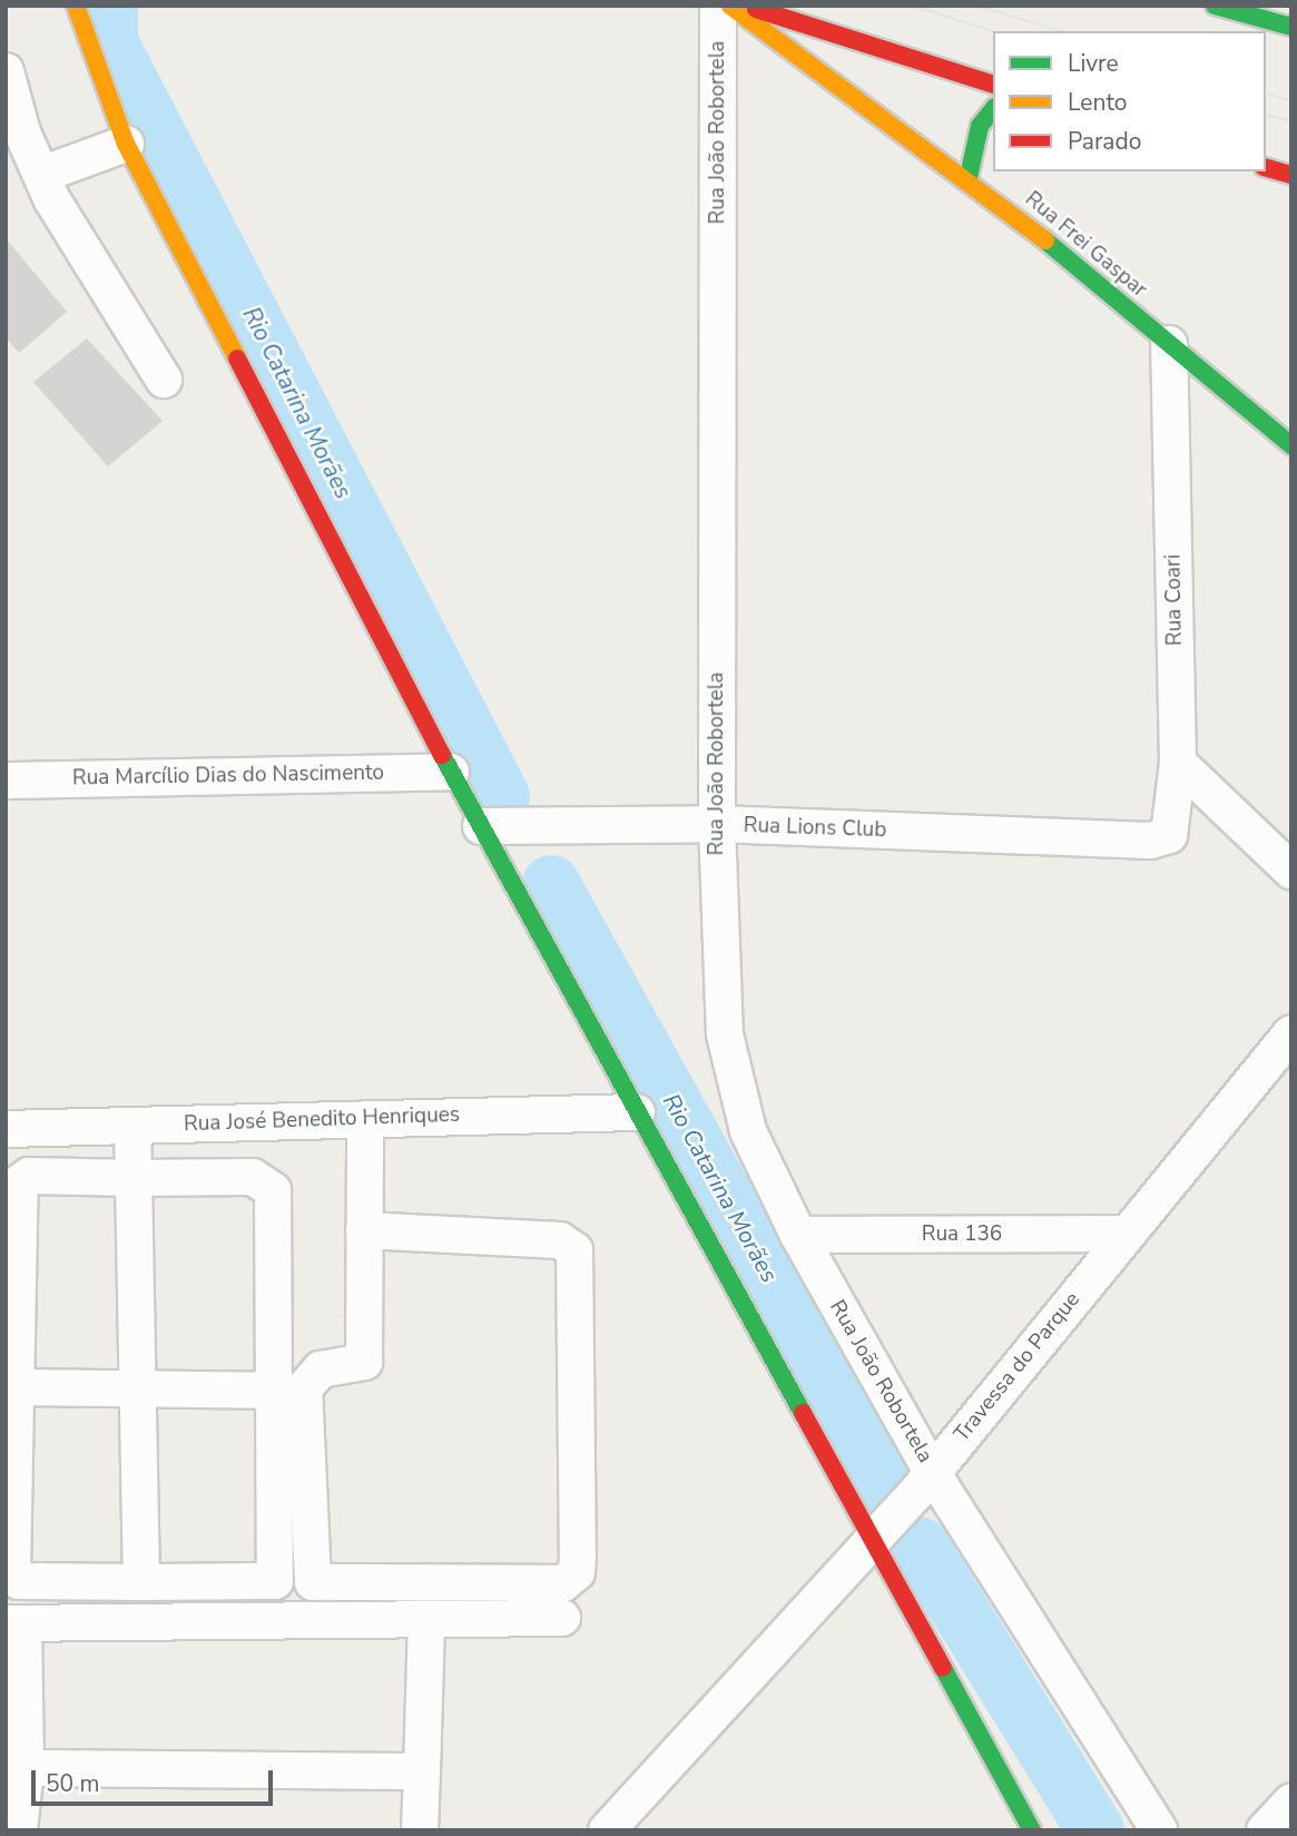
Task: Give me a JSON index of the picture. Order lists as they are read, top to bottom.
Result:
{
  "streets": {
    "street": [
      "Rua João Robortela",
      "Rua Frei Gaspar",
      "Rua Coari",
      "Rua Marcílio Dias do Nascimento",
      "Rua Lions Club",
      "Rua José Benedito Henriques",
      "Rua 136",
      "Travessa do Parque"
    ]
  },
  "crossings": [
    ["Rua João Robortela", "Rua Lions Club"],
    ["Rua João Robortela", "Rua 136"],
    ["Rua João Robortela", "Travessa do Parque"],
    ["Rua Frei Gaspar", "Rua Coari"],
    ["Rua Coari", "Rua Lions Club"],
    ["Rua 136", "Travessa do Parque"]
  ],
  "water": ["Rio Catarina Morães"],
  "legend": ["Livre", "Lento", "Parado"],
  "scale_bar": "50 m"
}
